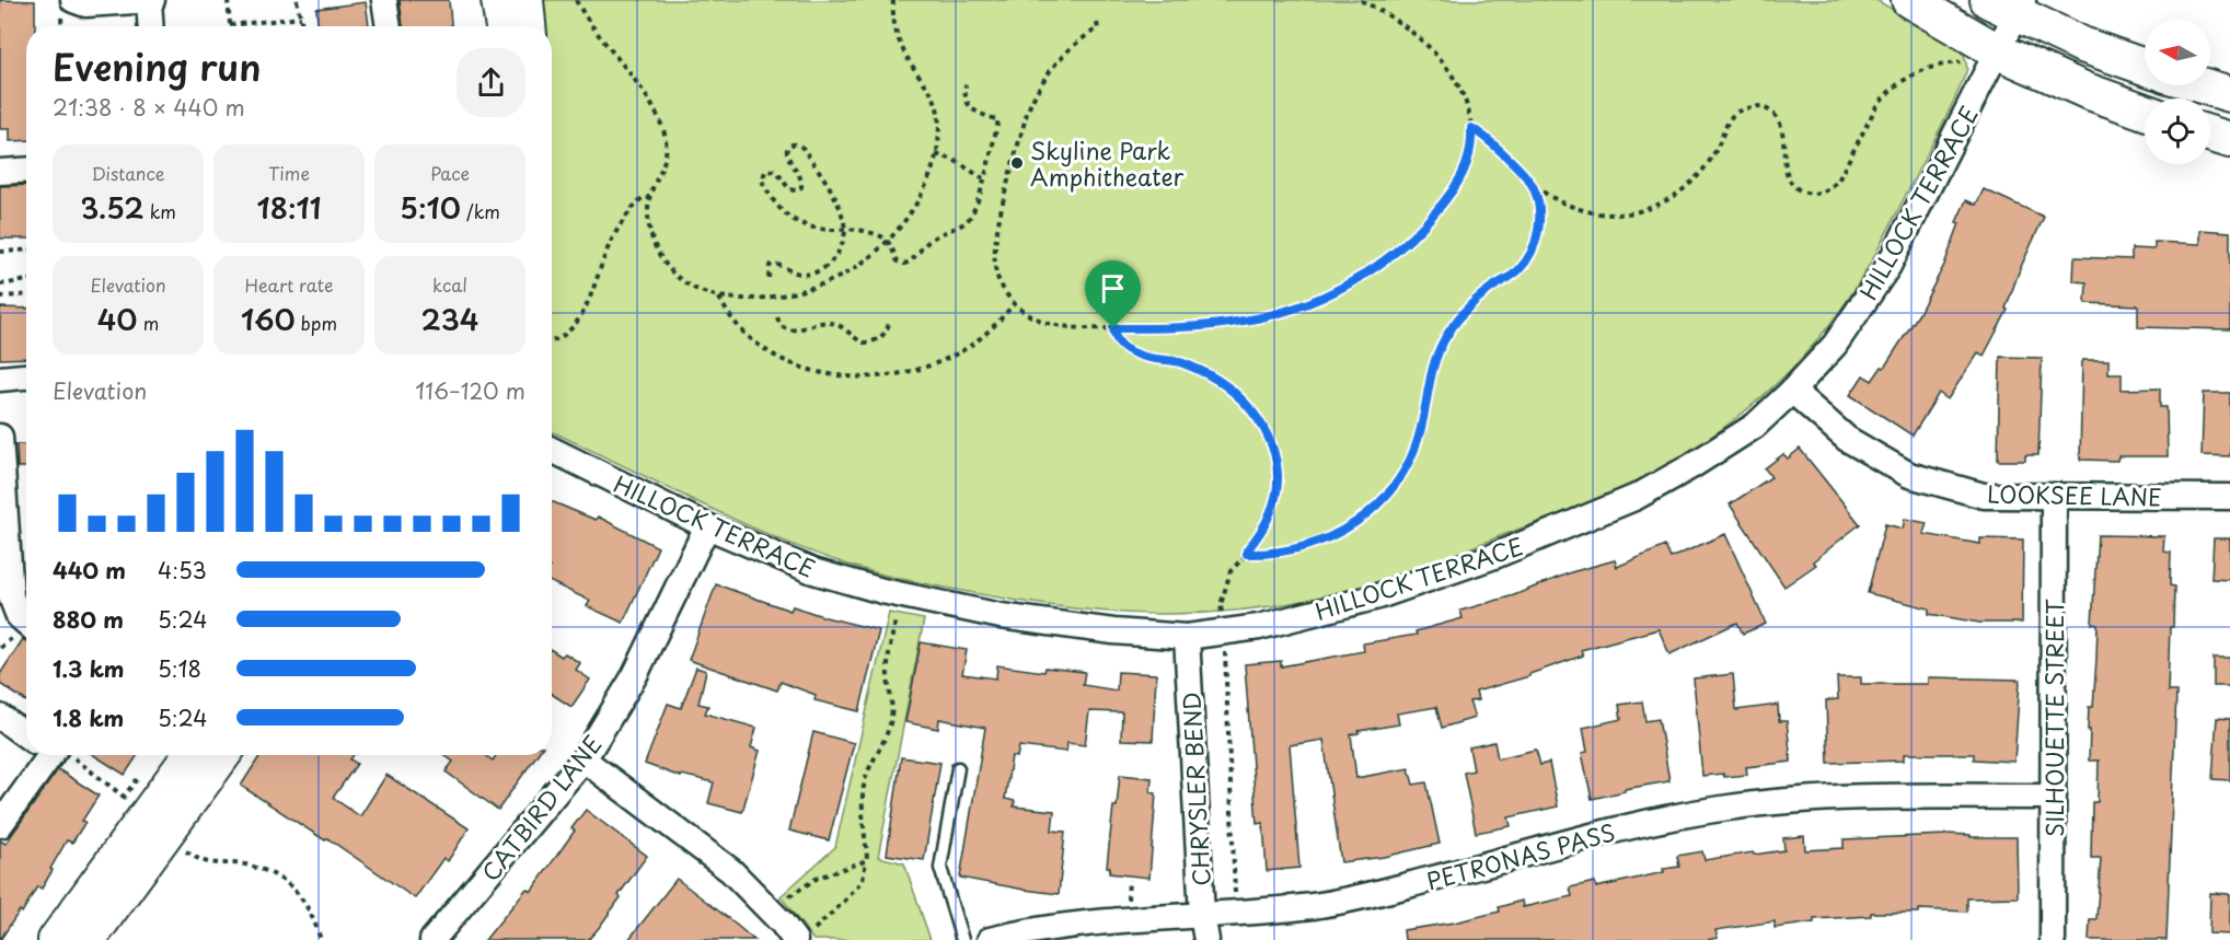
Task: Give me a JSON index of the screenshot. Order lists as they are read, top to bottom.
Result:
{
  "streets": {
    "street": [
      "HILLOCK TERRACE",
      "LOOKSEE LANE",
      "SILHOUETTE STREET",
      "CHRYSLER BEND",
      "CATBIRD LANE",
      "PETRONAS PASS"
    ]
  },
  "crossings": [
    ["HILLOCK TERRACE", "LOOKSEE LANE"],
    ["HILLOCK TERRACE", "CHRYSLER BEND"],
    ["HILLOCK TERRACE", "CATBIRD LANE"],
    ["LOOKSEE LANE", "SILHOUETTE STREET"],
    ["SILHOUETTE STREET", "PETRONAS PASS"],
    ["CHRYSLER BEND", "PETRONAS PASS"]
  ],
  "places": ["Skyline Park Amphitheater"],
  "north": "left",
  "page": {
    "heading": ["Evening run", "21:38 · 8 × 440 m"],
    "stats": [
      ["Distance", "3.52 km"],
      ["Time", "18:11"],
      ["Pace", "5:10 /km"],
      ["Elevation", "40 m"],
      ["Heart rate", "160 bpm"],
      ["kcal", "234"]
    ],
    "chart": ["Elevation", "116–120 m"],
    "list": [
      {
        "name": "440 m",
        "note": "4:53"
      },
      {
        "name": "880 m",
        "note": "5:24"
      },
      {
        "name": "1.3 km",
        "note": "5:18"
      },
      {
        "name": "1.8 km",
        "note": "5:24"
      }
    ]
  }
}
